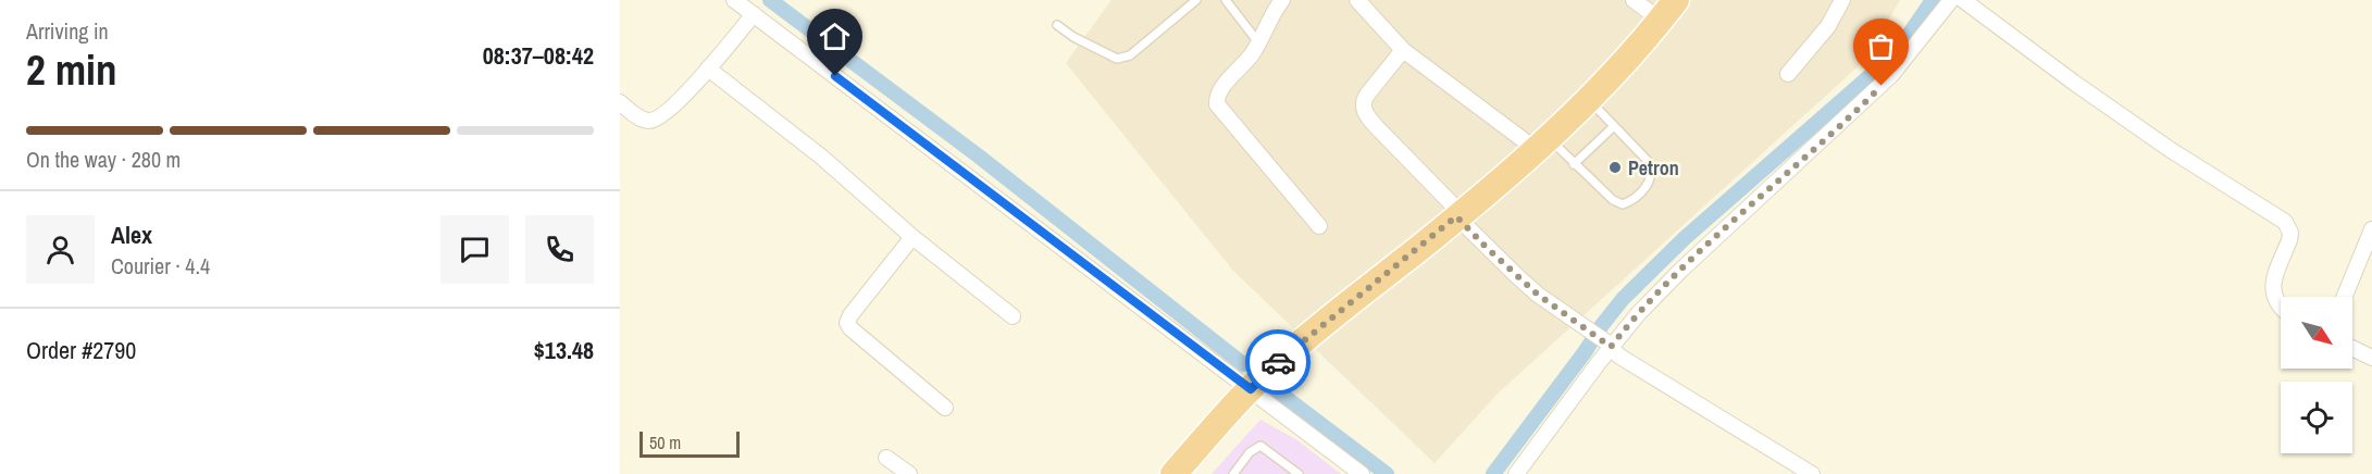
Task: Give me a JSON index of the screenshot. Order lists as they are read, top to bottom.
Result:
{
  "places": ["Petron"],
  "scale_bar": "50 m",
  "north": "bottom right",
  "page": {
    "heading": ["2 min", "Arriving in", "08:37–08:42"],
    "panel": [
      "Alex",
      "Courier · 4.4",
      "Order #2790",
      "$13.48"
    ],
    "bar": "On the way · 280 m",
    "scale": "50 m"
  }
}
